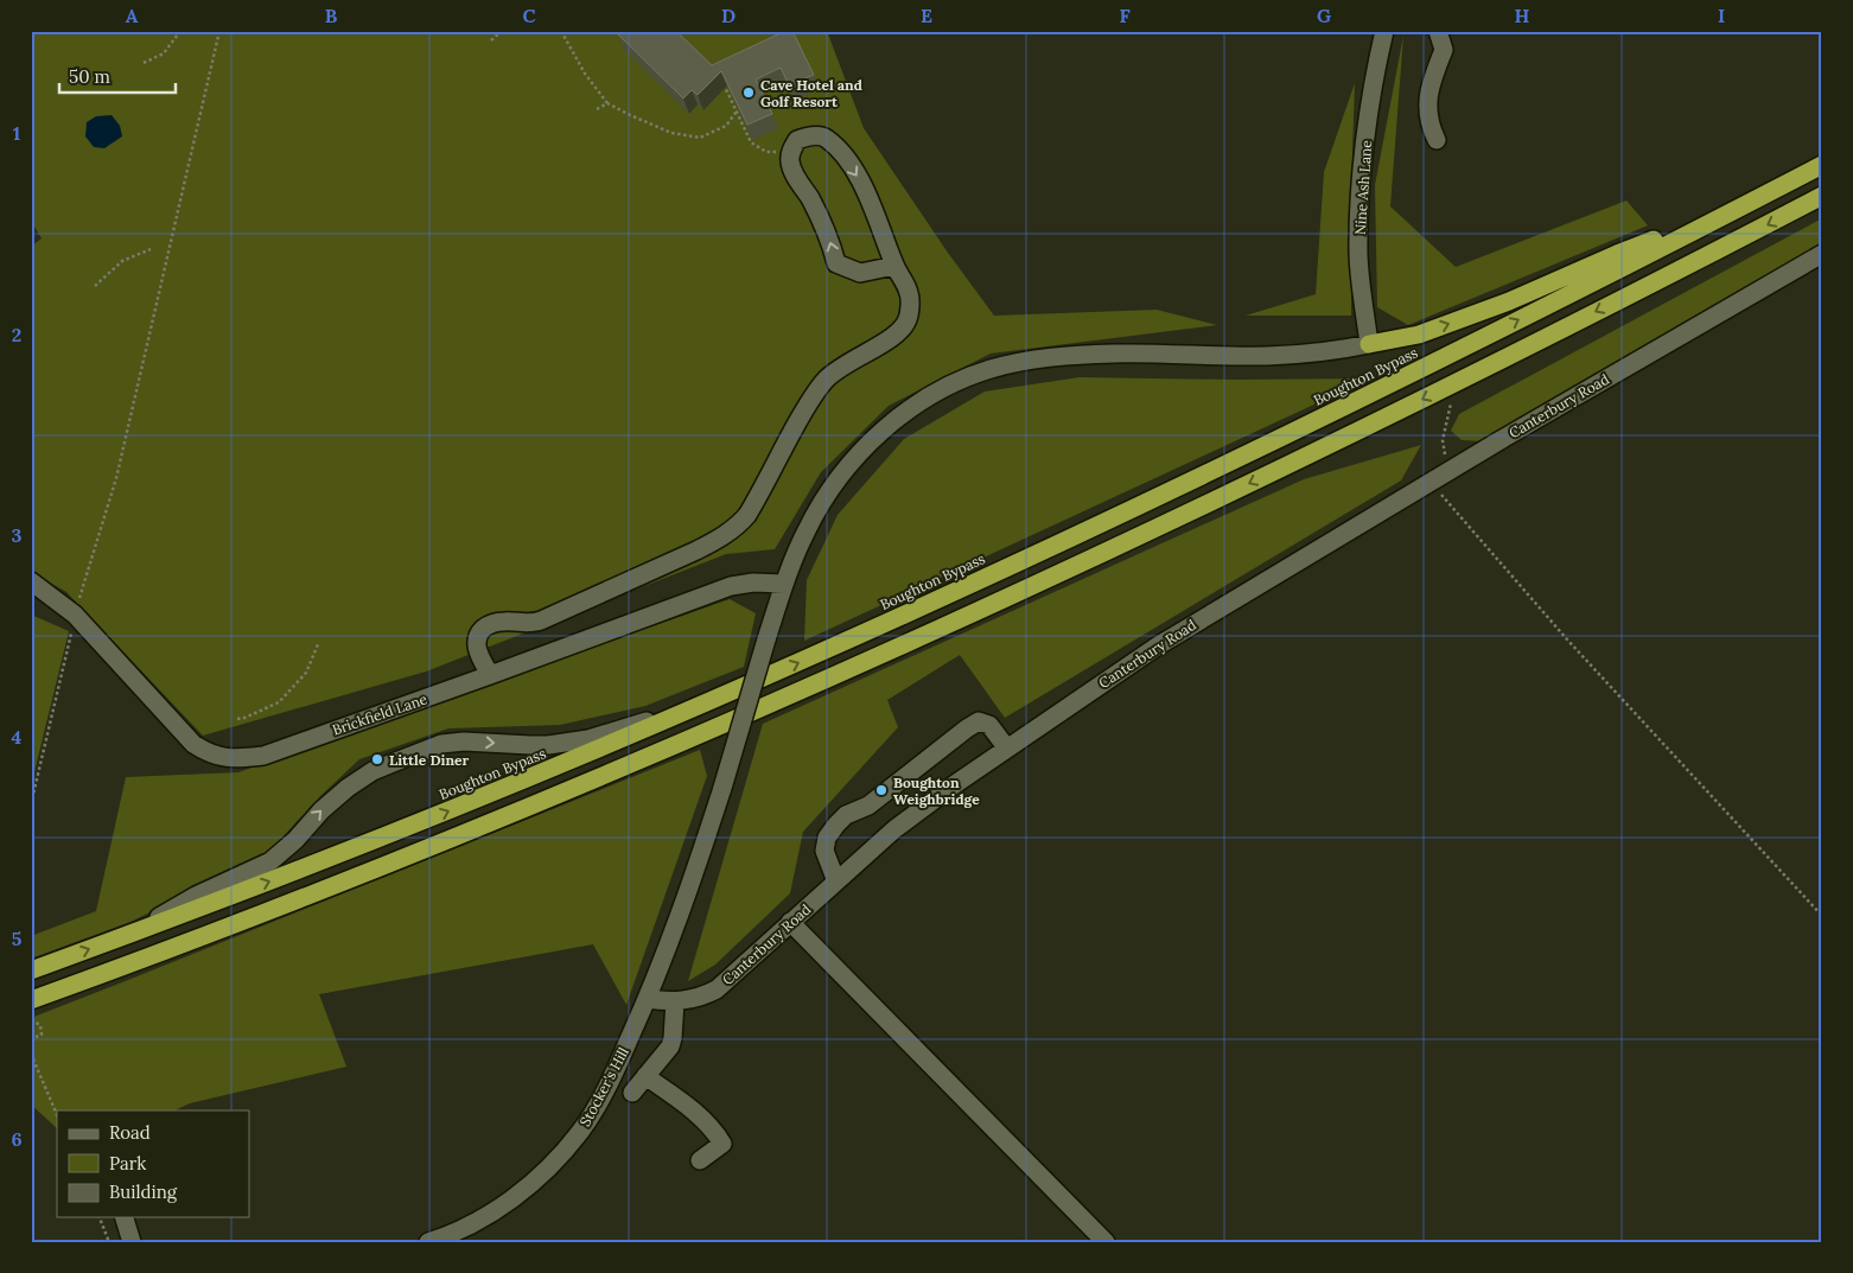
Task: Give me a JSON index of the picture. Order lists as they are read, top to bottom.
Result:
{
  "streets": {
    "highway": ["Boughton Bypass"],
    "street": [
      "Nine Ash Lane",
      "Canterbury Road",
      "Brickfield Lane",
      "Stocker's Hill"
    ]
  },
  "crossings": [
    ["Canterbury Road", "Stocker's Hill"]
  ],
  "places": ["Cave Hotel and Golf Resort", "Little Diner", "Boughton Weighbridge"],
  "legend": ["Road", "Park", "Building"],
  "scale_bar": "50 m",
  "grid": {
    "columns": [
      "A",
      "B",
      "C",
      "D",
      "E",
      "F",
      "G",
      "H",
      "I"
    ],
    "rows": [
      "1",
      "2",
      "3",
      "4",
      "5",
      "6"
    ]
  }
}
